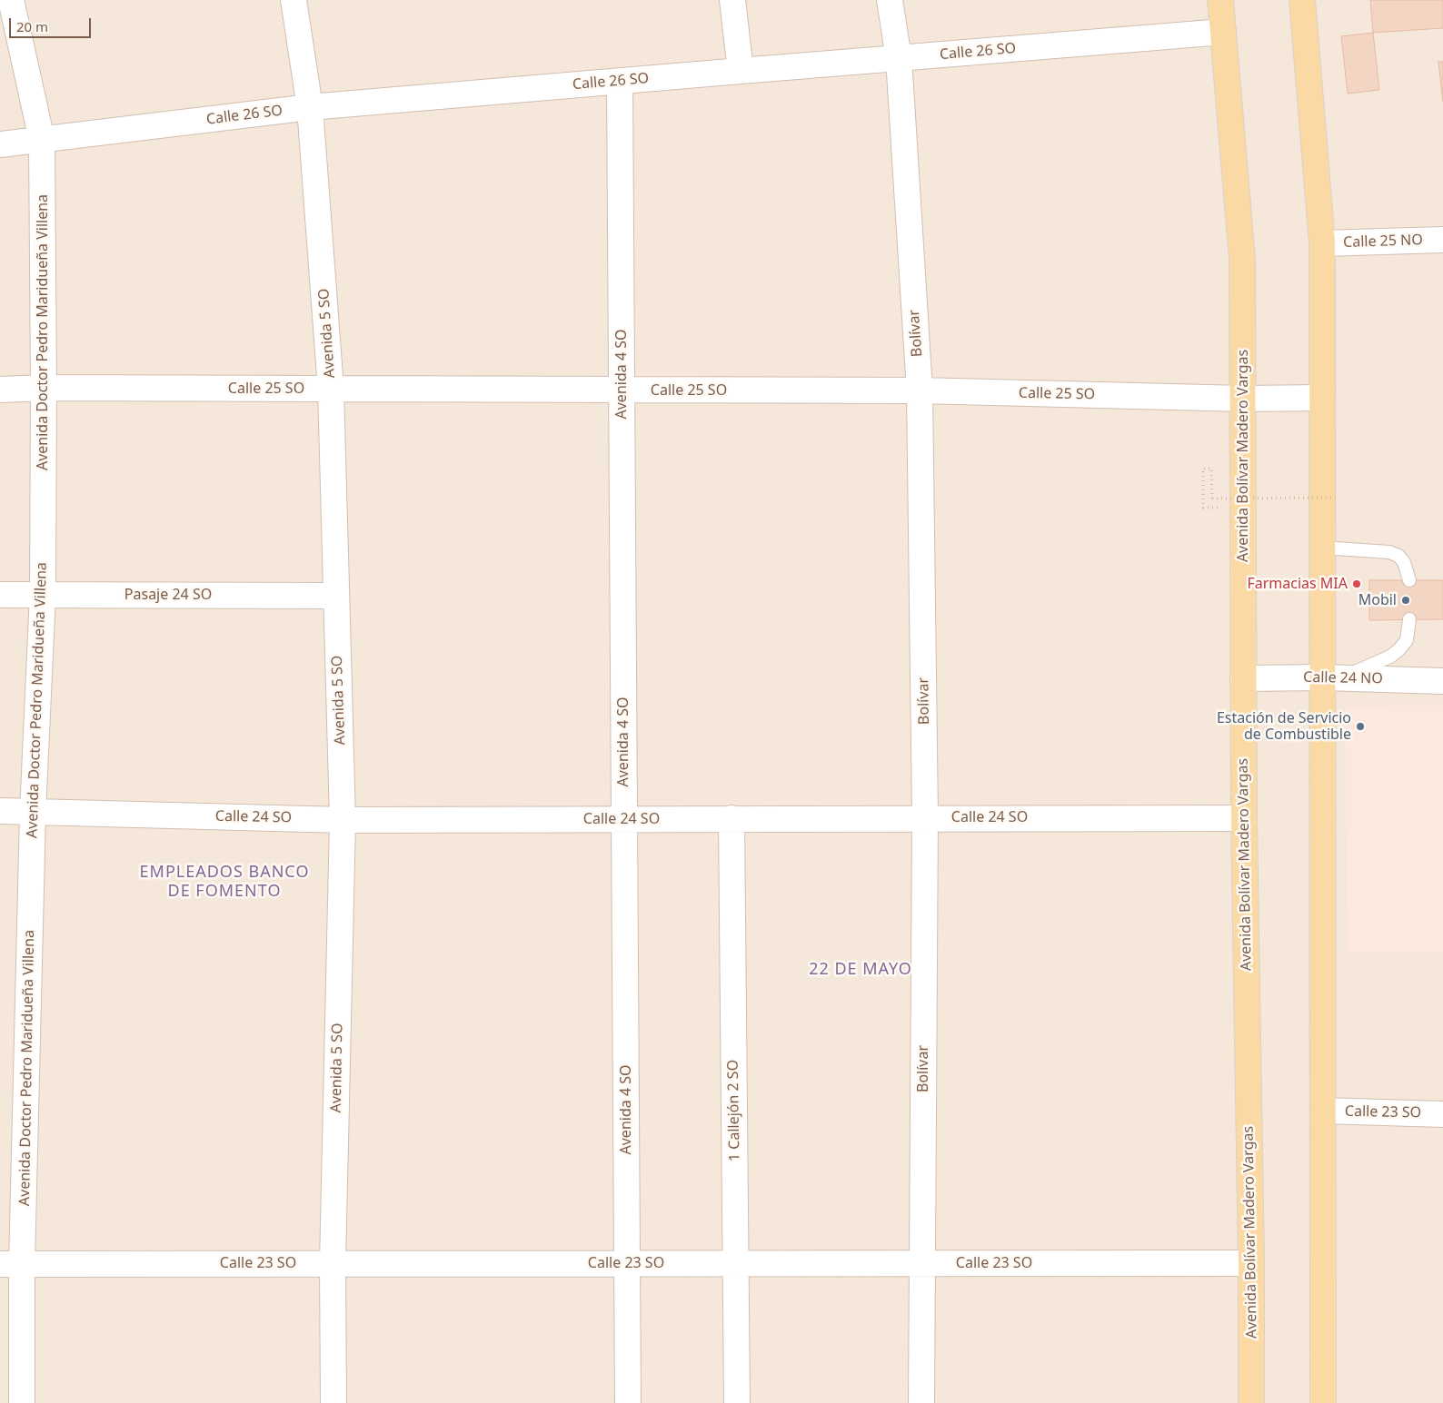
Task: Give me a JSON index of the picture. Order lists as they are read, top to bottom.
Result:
{
  "streets": {
    "main road": ["Avenida Bolívar Madero Vargas"],
    "street": [
      "Calle 26 SO",
      "Calle 25 NO",
      "Avenida Doctor Pedro Maridueña Villena",
      "Avenida 5 SO",
      "Bolívar",
      "Avenida 4 SO",
      "Calle 25 SO",
      "Pasaje 24 SO",
      "Calle 24 NO",
      "Calle 24 SO",
      "1 Callejón 2 SO",
      "Calle 23 SO"
    ]
  },
  "crossings": [
    ["Calle 26 SO", "Avenida Doctor Pedro Maridueña Villena"],
    ["Calle 26 SO", "Avenida 5 SO"],
    ["Calle 26 SO", "Bolívar"],
    ["Calle 26 SO", "Avenida 4 SO"],
    ["Calle 26 SO", "Avenida Bolívar Madero Vargas"],
    ["Avenida Doctor Pedro Maridueña Villena", "Calle 25 SO"],
    ["Avenida Doctor Pedro Maridueña Villena", "Pasaje 24 SO"],
    ["Avenida Doctor Pedro Maridueña Villena", "Calle 24 SO"],
    ["Avenida Doctor Pedro Maridueña Villena", "Calle 23 SO"],
    ["Avenida 5 SO", "Calle 25 SO"],
    ["Avenida 5 SO", "Pasaje 24 SO"],
    ["Avenida 5 SO", "Calle 24 SO"],
    ["Avenida 5 SO", "Calle 23 SO"],
    ["Bolívar", "Calle 25 SO"],
    ["Bolívar", "Calle 24 SO"],
    ["Bolívar", "Calle 23 SO"],
    ["Avenida 4 SO", "Calle 25 SO"],
    ["Avenida 4 SO", "Calle 24 SO"],
    ["Avenida 4 SO", "Calle 23 SO"],
    ["Calle 25 SO", "Avenida Bolívar Madero Vargas"],
    ["Avenida Bolívar Madero Vargas", "Calle 24 NO"],
    ["Avenida Bolívar Madero Vargas", "Calle 24 SO"],
    ["Avenida Bolívar Madero Vargas", "Calle 23 SO"],
    ["Calle 24 SO", "1 Callejón 2 SO"],
    ["1 Callejón 2 SO", "Calle 23 SO"]
  ],
  "districts": ["EMPLEADOS BANCO DE FOMENTO", "22 DE MAYO"],
  "places": ["Farmacias MIA", "Mobil", "Estación de Servicio de Combustible"],
  "scale_bar": "20 m"
}
